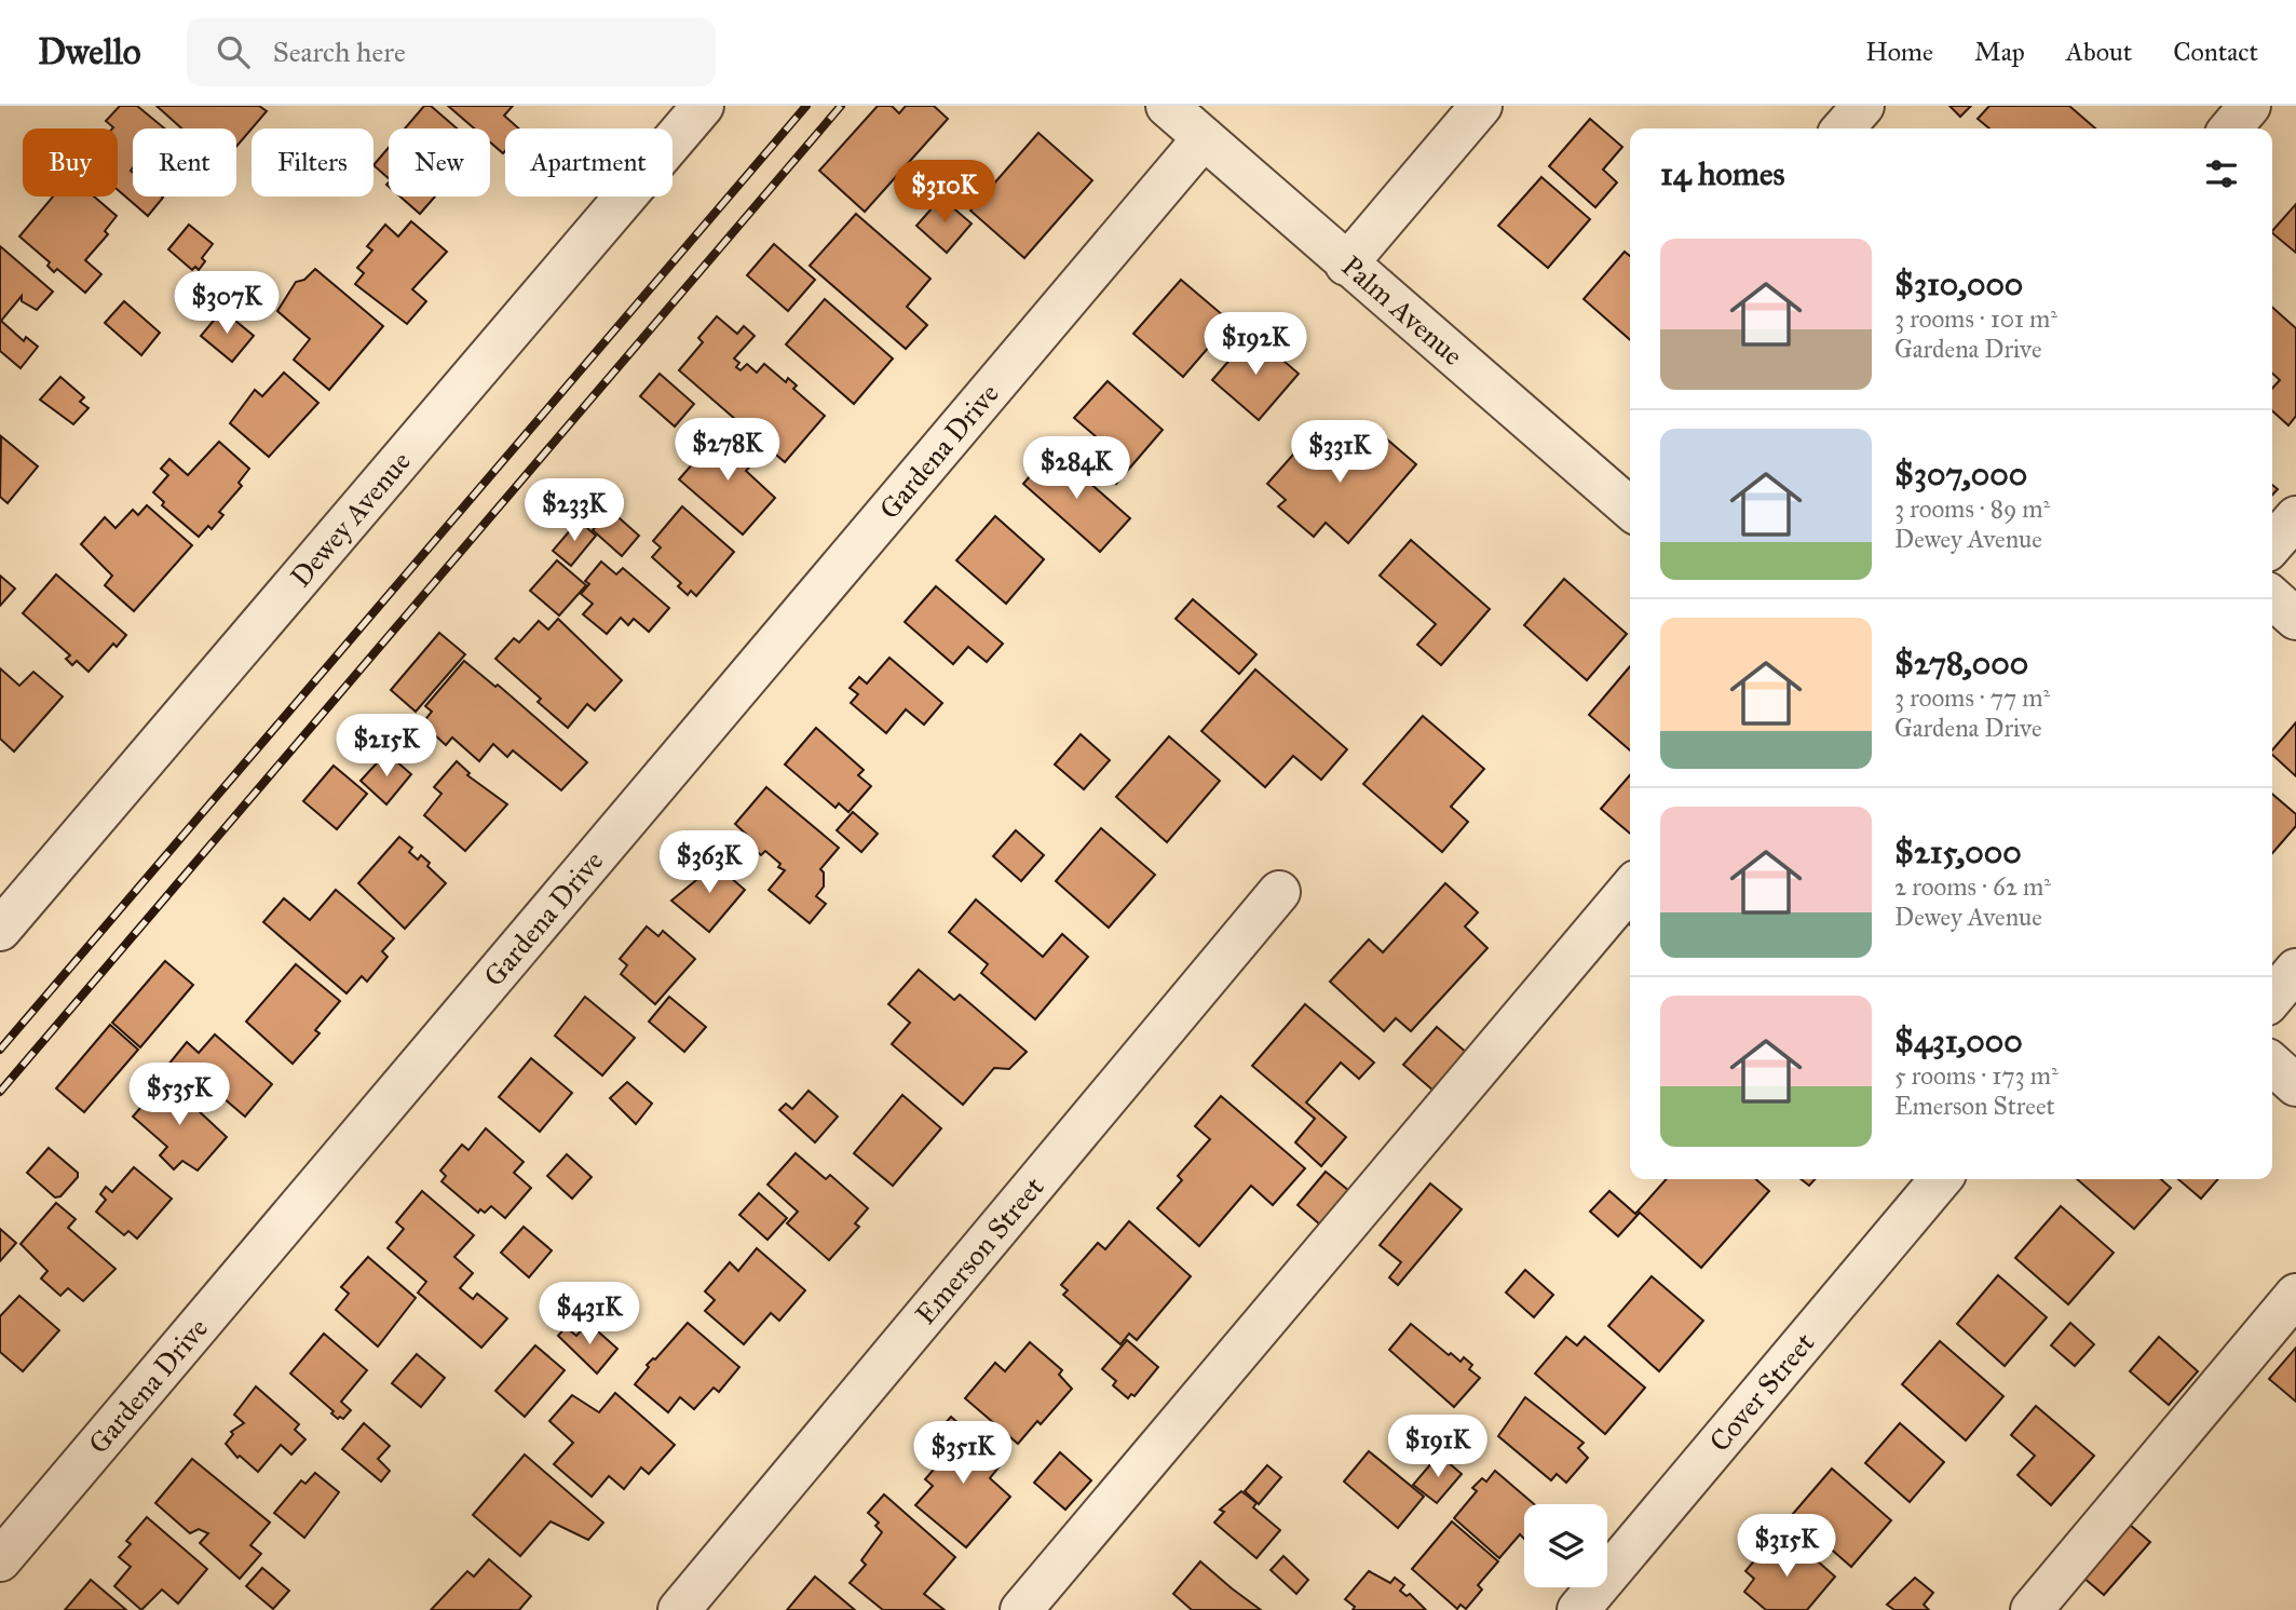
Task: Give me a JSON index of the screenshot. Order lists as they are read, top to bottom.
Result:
{
  "streets": {
    "street": [
      "Palm Avenue",
      "Gardena Drive",
      "Dewey Avenue",
      "Emerson Street",
      "Cover Street"
    ]
  },
  "crossings": [
    ["Palm Avenue", "Gardena Drive"]
  ],
  "page": {
    "header": "Dwello",
    "search": "Search here",
    "nav": [
      "Home",
      "Map",
      "About",
      "Contact"
    ],
    "chip": [
      "Buy",
      "Rent",
      "Filters",
      "New",
      "Apartment"
    ],
    "heading": "14 homes",
    "price": [
      "$310K",
      "$307K",
      "$192K",
      "$278K",
      "$331K",
      "$284K",
      "$233K",
      "$215K",
      "$363K",
      "$535K",
      "$431K",
      "$191K",
      "$351K",
      "$315K"
    ],
    "list": [
      {
        "name": "$310,000",
        "note": "3 rooms · 101 m² · Gardena Drive"
      },
      {
        "name": "$307,000",
        "note": "3 rooms · 89 m² · Dewey Avenue"
      },
      {
        "name": "$278,000",
        "note": "3 rooms · 77 m² · Gardena Drive"
      },
      {
        "name": "$215,000",
        "note": "2 rooms · 62 m² · Dewey Avenue"
      },
      {
        "name": "$431,000",
        "note": "5 rooms · 173 m² · Emerson Street"
      }
    ]
  }
}
